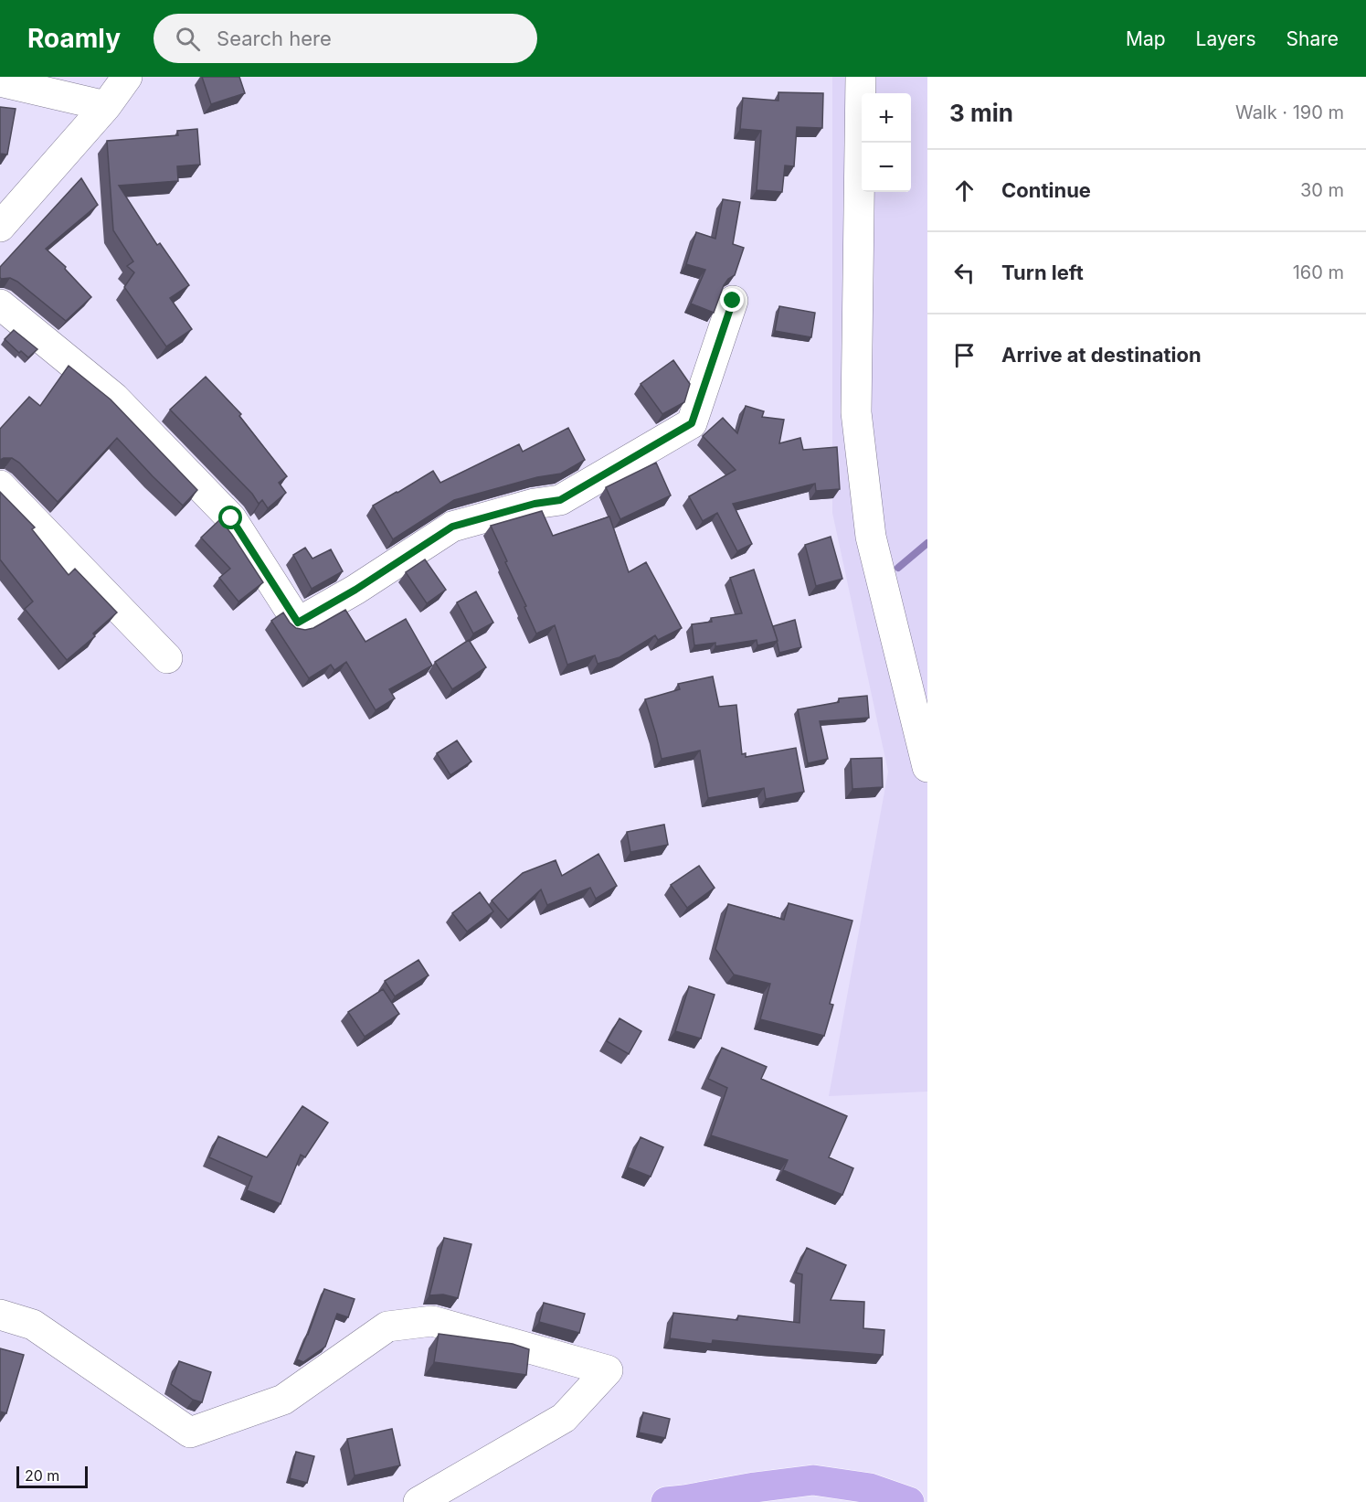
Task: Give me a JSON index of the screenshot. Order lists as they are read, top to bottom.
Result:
{
  "scale_bar": "20 m",
  "page": {
    "header": "Roamly",
    "search": "Search here",
    "nav": ["Map", "Layers", "Share"],
    "heading": ["3 min", "Walk · 190 m"],
    "map_buttons": ["+", "−"],
    "list": [
      ["Continue", "30 m"],
      ["Turn left", "160 m"],
      "Arrive at destination"
    ],
    "scale": "20 m"
  }
}
